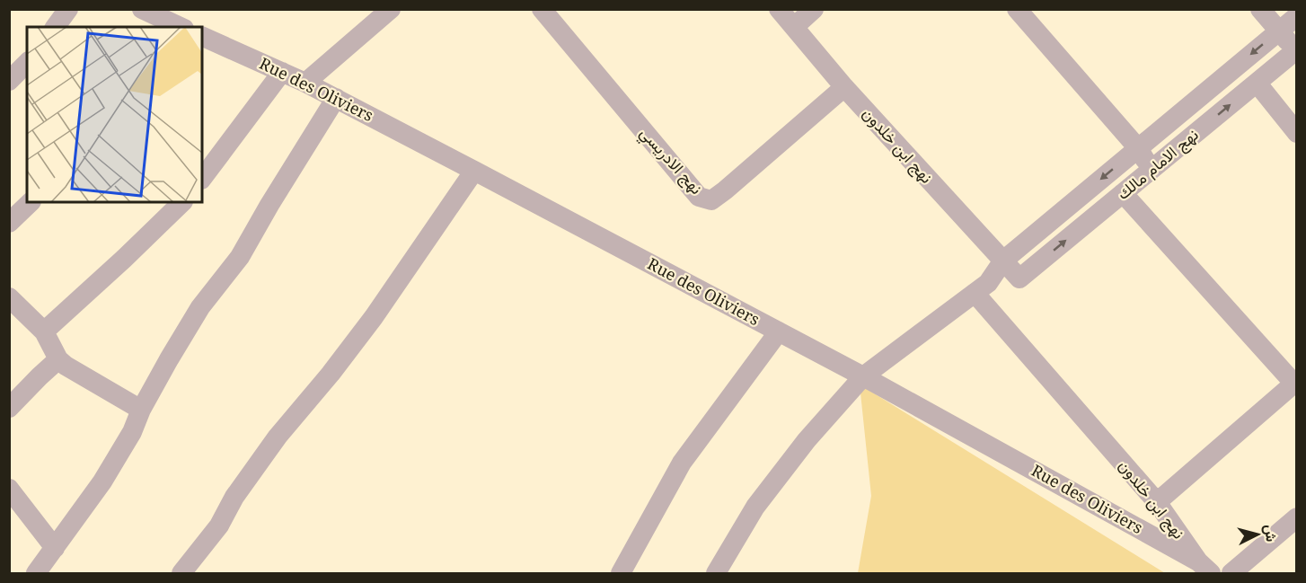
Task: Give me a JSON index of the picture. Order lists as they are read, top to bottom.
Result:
{
  "streets": {
    "street": [
      "Rue des Oliviers",
      "نهج ابن خلدون",
      "نهج الادريسي",
      "نهج الامام مالك"
    ]
  },
  "crossings": [
    ["Rue des Oliviers", "نهج ابن خلدون"],
    ["نهج ابن خلدون", "نهج الادريسي"],
    ["نهج ابن خلدون", "نهج الامام مالك"]
  ],
  "north": "right"
}
